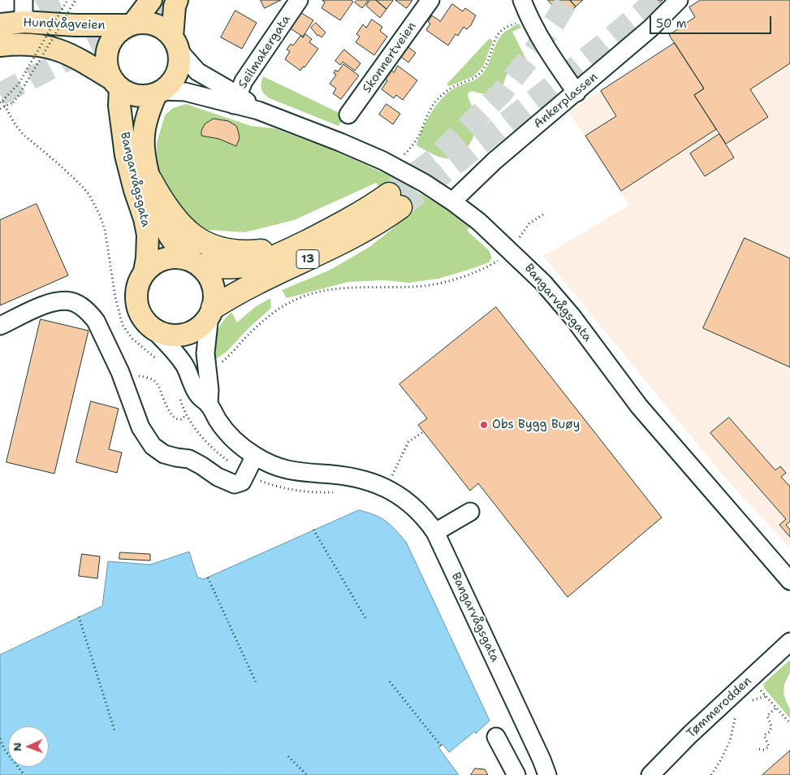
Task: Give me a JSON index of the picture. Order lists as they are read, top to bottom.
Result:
{
  "streets": {
    "highway": ["13"],
    "main road": ["Hundvågveien", "Bangarvågsgata"],
    "street": [
      "Seilmakergata",
      "Skonnertveien",
      "Ankerplassen",
      "Tømmerodden"
    ]
  },
  "crossings": [
    ["Hundvågveien", "Bangarvågsgata"],
    ["Seilmakergata", "Bangarvågsgata"],
    ["Ankerplassen", "Bangarvågsgata"],
    ["Bangarvågsgata", "13"]
  ],
  "places": ["Obs Bygg Buøy"],
  "scale_bar": "50 m",
  "north": "left"
}
